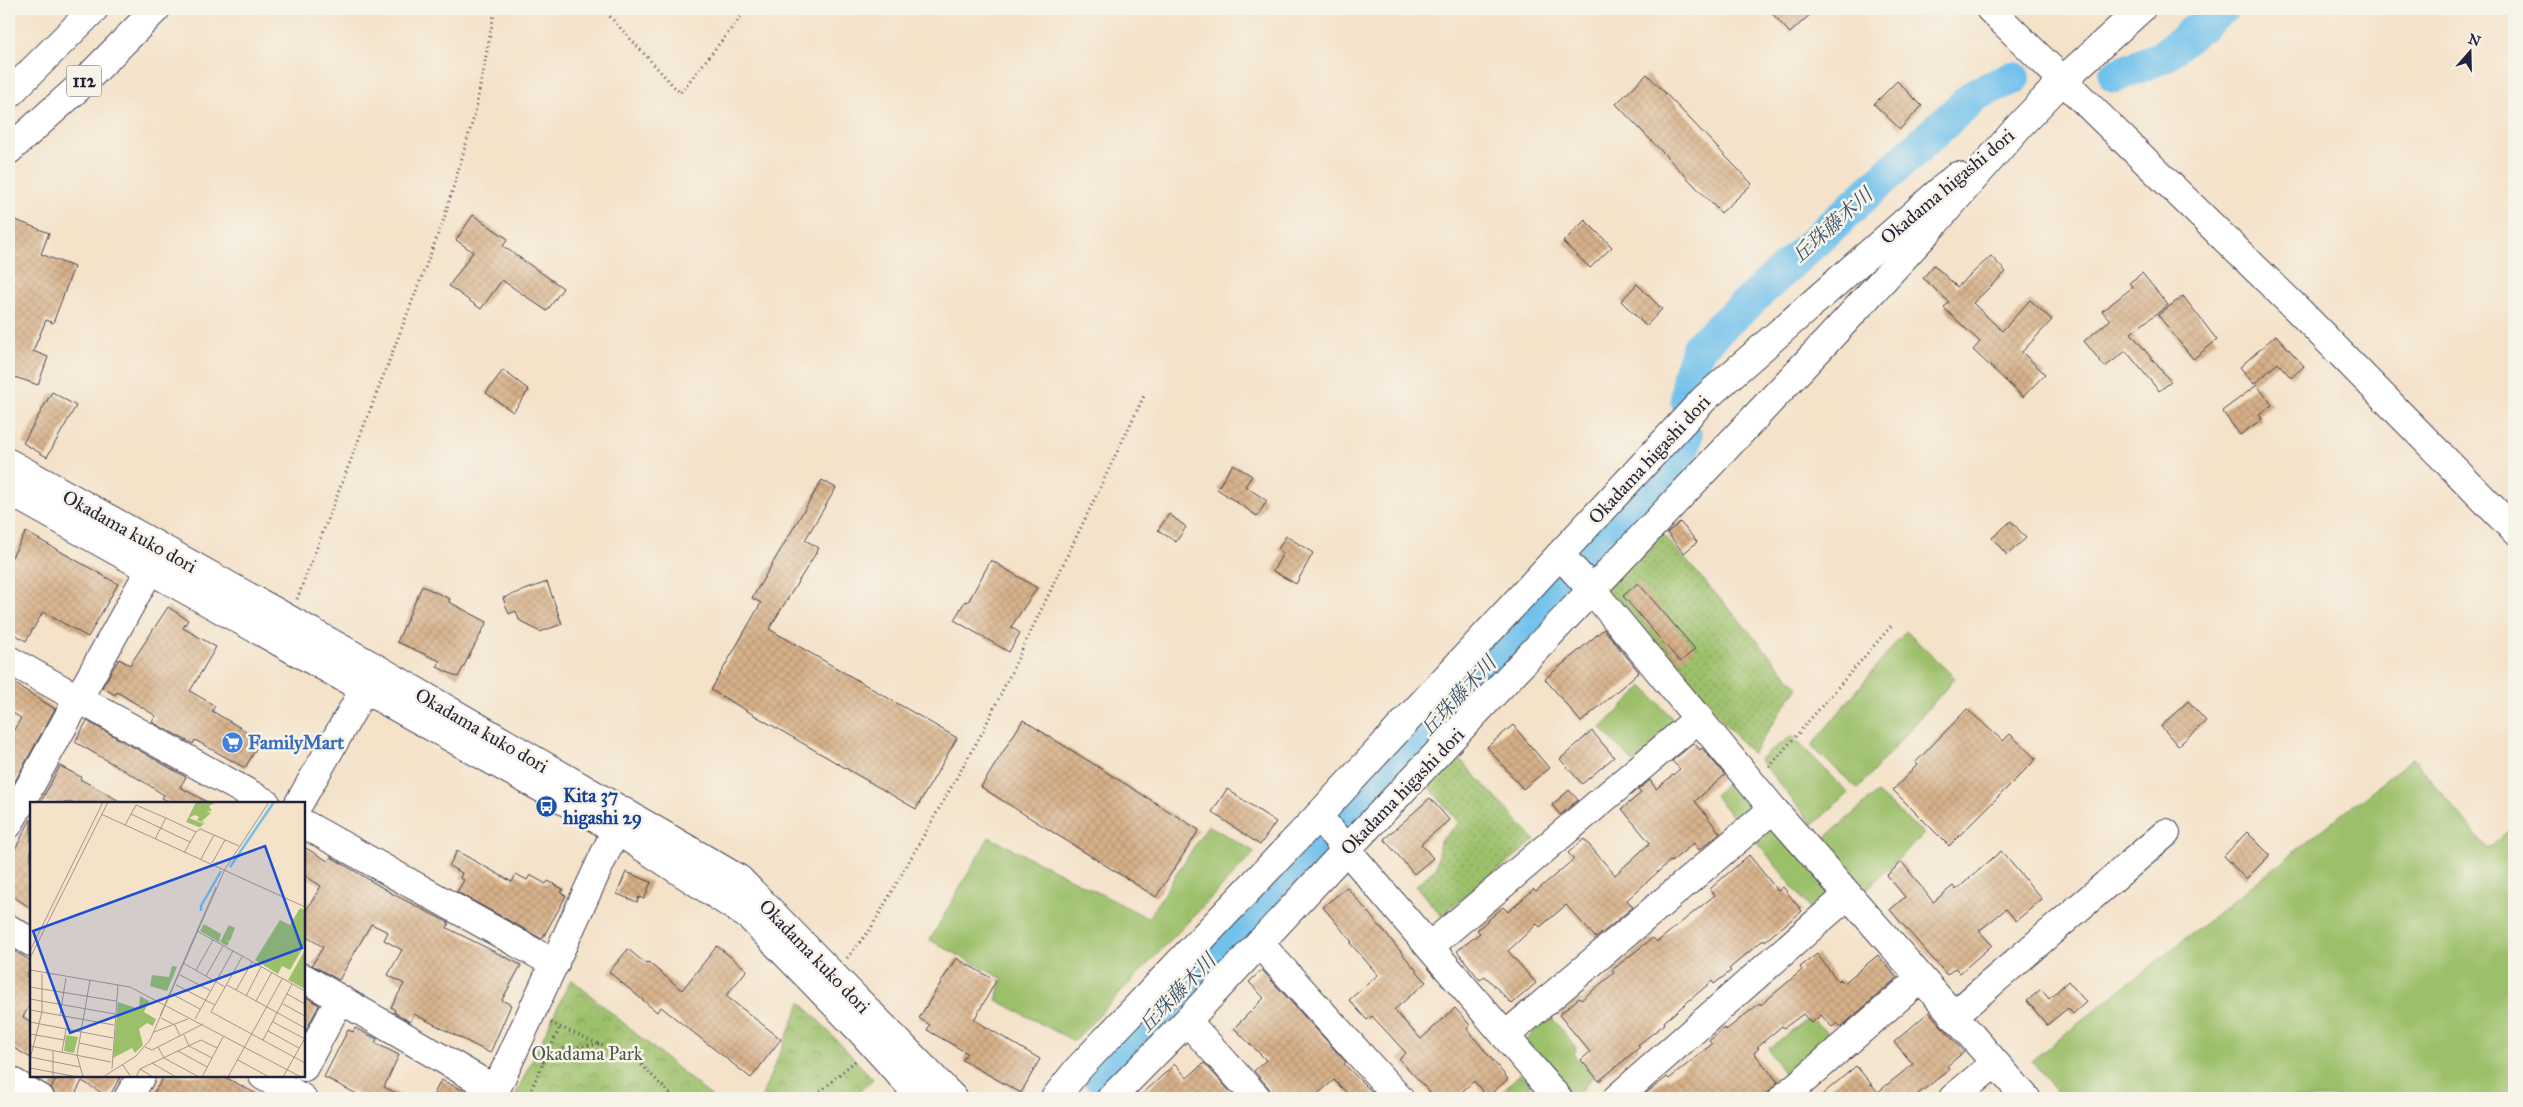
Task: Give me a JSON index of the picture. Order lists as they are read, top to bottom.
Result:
{
  "streets": {
    "street": ["112", "Okadama higashi dori", "Okadama kuko dori"]
  },
  "water": ["丘珠藤木川"],
  "parks": ["Okadama Park"],
  "places": {
    "supermarket": ["FamilyMart"],
    "bus stop": ["Kita 37 higashi 29"]
  },
  "north": "top"
}
